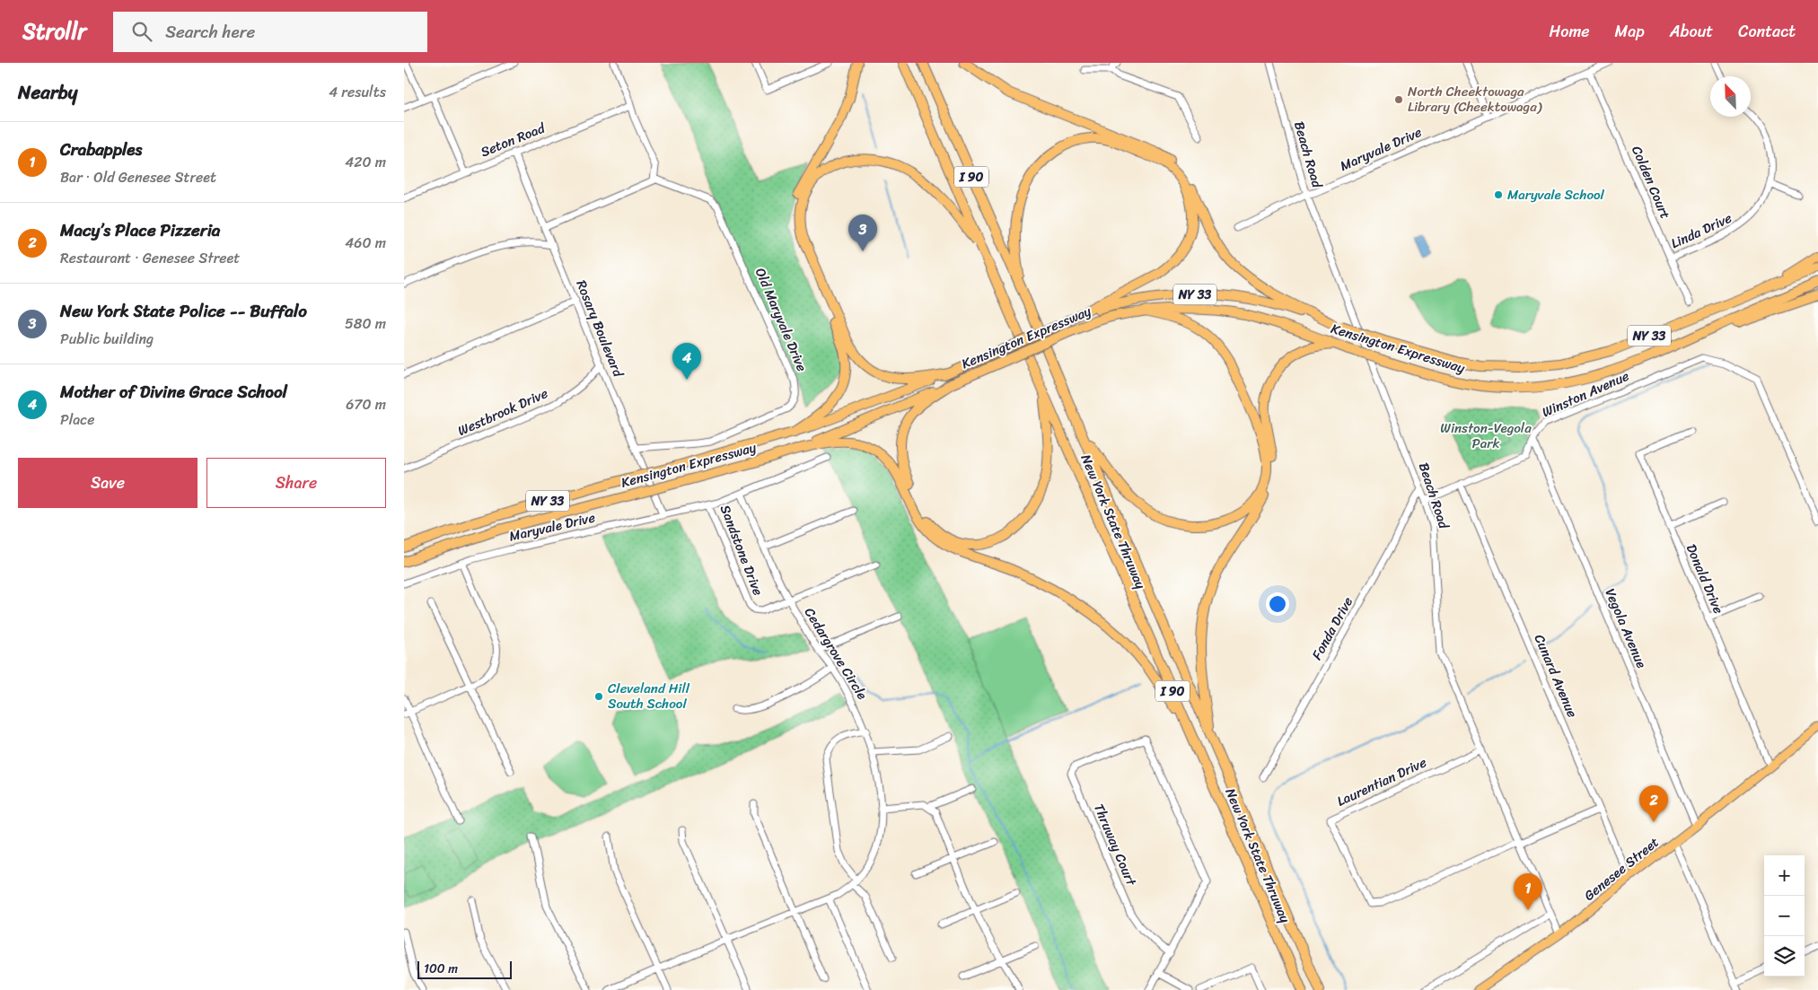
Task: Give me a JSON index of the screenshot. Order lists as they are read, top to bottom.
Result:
{
  "streets": {
    "highway": [
      "I 90",
      "NY 33",
      "Kensington Expressway",
      "New York State Thruway"
    ],
    "main road": ["Genesee Street"],
    "street": [
      "Seton Road",
      "Maryvale Drive",
      "Beach Road",
      "Colden Court",
      "Linda Drive",
      "Old Maryvale Drive",
      "Rosary Boulevard",
      "Winston Avenue",
      "Westbrook Drive",
      "Sandstone Drive",
      "Donald Drive",
      "Fonda Drive",
      "Vegola Avenue",
      "Cedargrove Circle",
      "Cunard Avenue",
      "Laurentian Drive",
      "Thruway Court"
    ]
  },
  "crossings": [
    ["Seton Road", "Rosary Boulevard"],
    ["Maryvale Drive", "Beach Road"],
    ["Maryvale Drive", "Colden Court"],
    ["Maryvale Drive", "Rosary Boulevard"],
    ["Maryvale Drive", "Sandstone Drive"],
    ["Beach Road", "Winston Avenue"],
    ["Beach Road", "Fonda Drive"],
    ["Beach Road", "Laurentian Drive"],
    ["Beach Road", "Genesee Street"],
    ["Colden Court", "Linda Drive"],
    ["Old Maryvale Drive", "Rosary Boulevard"],
    ["Rosary Boulevard", "Westbrook Drive"],
    ["Winston Avenue", "Vegola Avenue"],
    ["Winston Avenue", "Cunard Avenue"],
    ["Sandstone Drive", "Cedargrove Circle"],
    ["Donald Drive", "Genesee Street"],
    ["Vegola Avenue", "Genesee Street"],
    ["Cunard Avenue", "Genesee Street"]
  ],
  "parks": ["Winston-Vegola Park"],
  "places": ["North Cheektowaga Library (Cheektowaga)", "Maryvale School", "Cleveland Hill South School"],
  "scale_bar": "100 m",
  "north": "top left",
  "page": {
    "header": "Strollr",
    "search": "Search here",
    "nav": [
      "Home",
      "Map",
      "About",
      "Contact"
    ],
    "heading": ["Nearby", "4 results"],
    "list": [
      {
        "mark": "1",
        "name": "Crabapples",
        "note": "Bar · Old Genesee Street",
        "value": "420 m"
      },
      {
        "mark": "2",
        "name": "Macy’s Place Pizzeria",
        "note": "Restaurant · Genesee Street",
        "value": "460 m"
      },
      {
        "mark": "3",
        "name": "New York State Police -- Buffalo",
        "note": "Public building",
        "value": "580 m"
      },
      {
        "mark": "4",
        "name": "Mother of Divine Grace School",
        "note": "Place",
        "value": "670 m"
      }
    ],
    "pins": [
      "3",
      "4",
      "2",
      "1"
    ],
    "buttons": ["Save", "Share"],
    "map_buttons": ["+", "−"],
    "scale": "100 m"
  }
}
